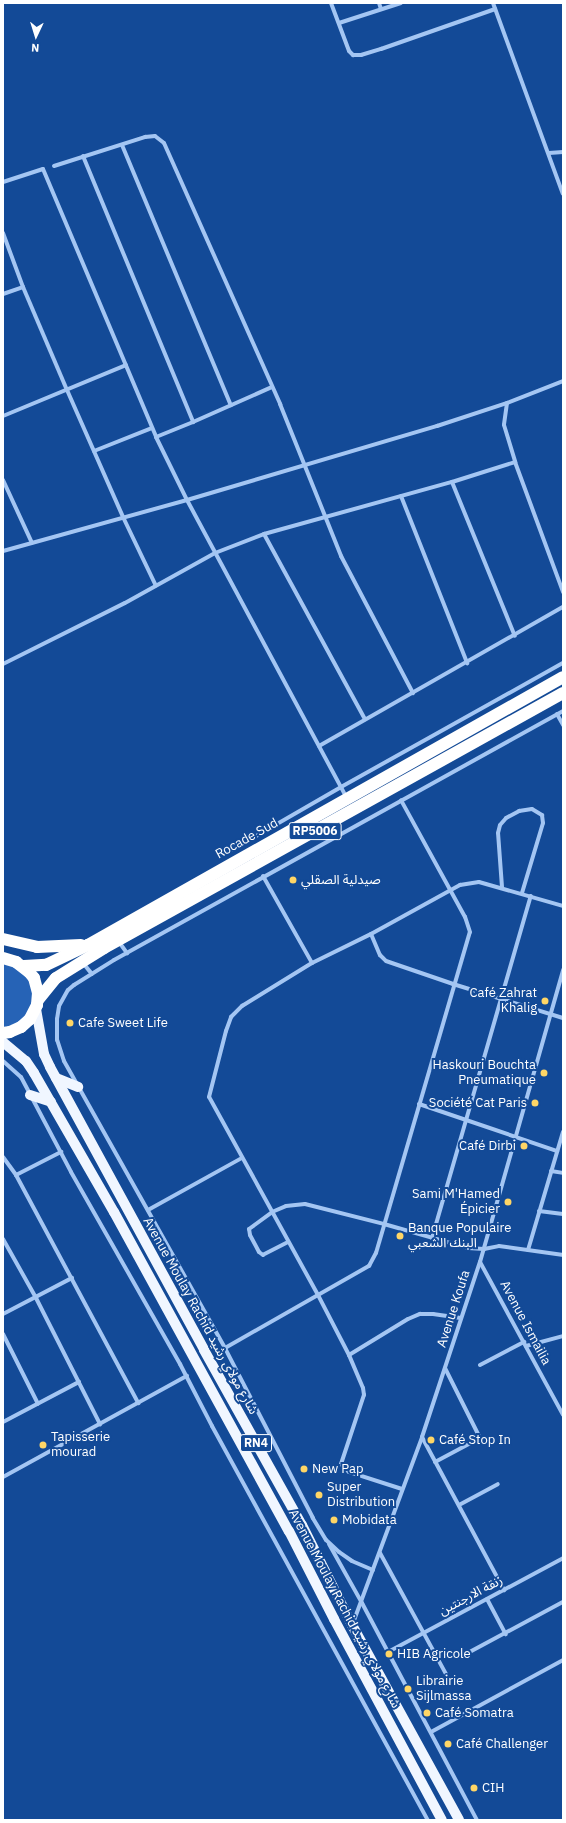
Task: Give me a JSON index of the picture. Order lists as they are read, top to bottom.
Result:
{
  "streets": {
    "highway": ["RP5006", "Rocade Sud", "RN4"],
    "main road": ["Avenue Moulay Rachid شارع مولاي رشيد"],
    "street": ["Avenue Koufa", "Avenue Ismailia", "زنقة الارجنتين"]
  },
  "crossings": [
    ["Rocade Sud", "Avenue Moulay Rachid شارع مولاي رشيد"],
    ["Rocade Sud", "RN4"],
    ["Avenue Koufa", "Avenue Moulay Rachid شارع مولاي رشيد"],
    ["Avenue Koufa", "Avenue Ismailia"],
    ["Avenue Moulay Rachid شارع مولاي رشيد", "RN4"]
  ],
  "places": [
    "صيدلية الصقلي",
    "Café Zahrat Khalig",
    "Cafe Sweet Life",
    "Haskouri Bouchta Pneumatique",
    "Société Cat Paris",
    "Café Dirbi",
    "Sami M'Hamed Épicier",
    "Banque Populaire البنك الشعبي",
    "Café Stop In",
    "Tapisserie mourad",
    "New Pap",
    "Super Distribution",
    "Mobidata",
    "HIB Agricole",
    "Librairie Sijlmassa",
    "Café Somatra",
    "Café Challenger",
    "CIH"
  ],
  "north": "bottom"
}
